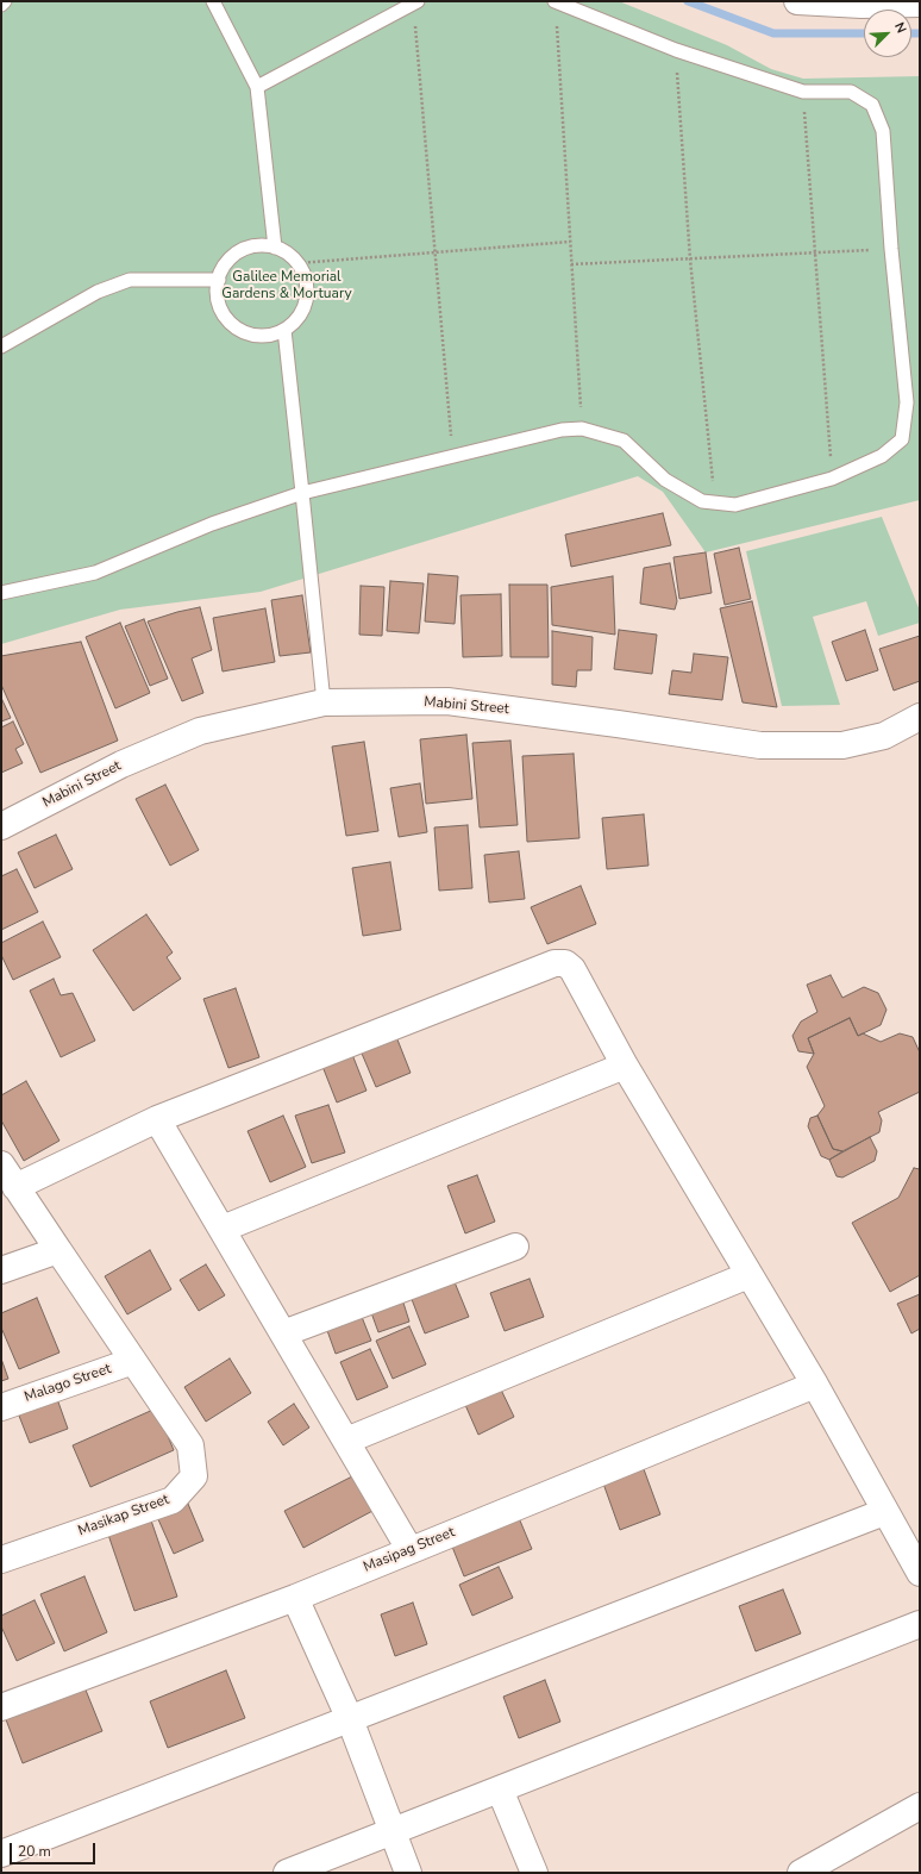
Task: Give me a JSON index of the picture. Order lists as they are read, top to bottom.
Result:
{
  "streets": {
    "street": [
      "Mabini Street",
      "Malago Street",
      "Masikap Street",
      "Masipag Street"
    ]
  },
  "crossings": [
    ["Malago Street", "Masikap Street"]
  ],
  "parks": ["Galilee Memorial Gardens & Mortuary"],
  "scale_bar": "20 m",
  "north": "top right"
}
